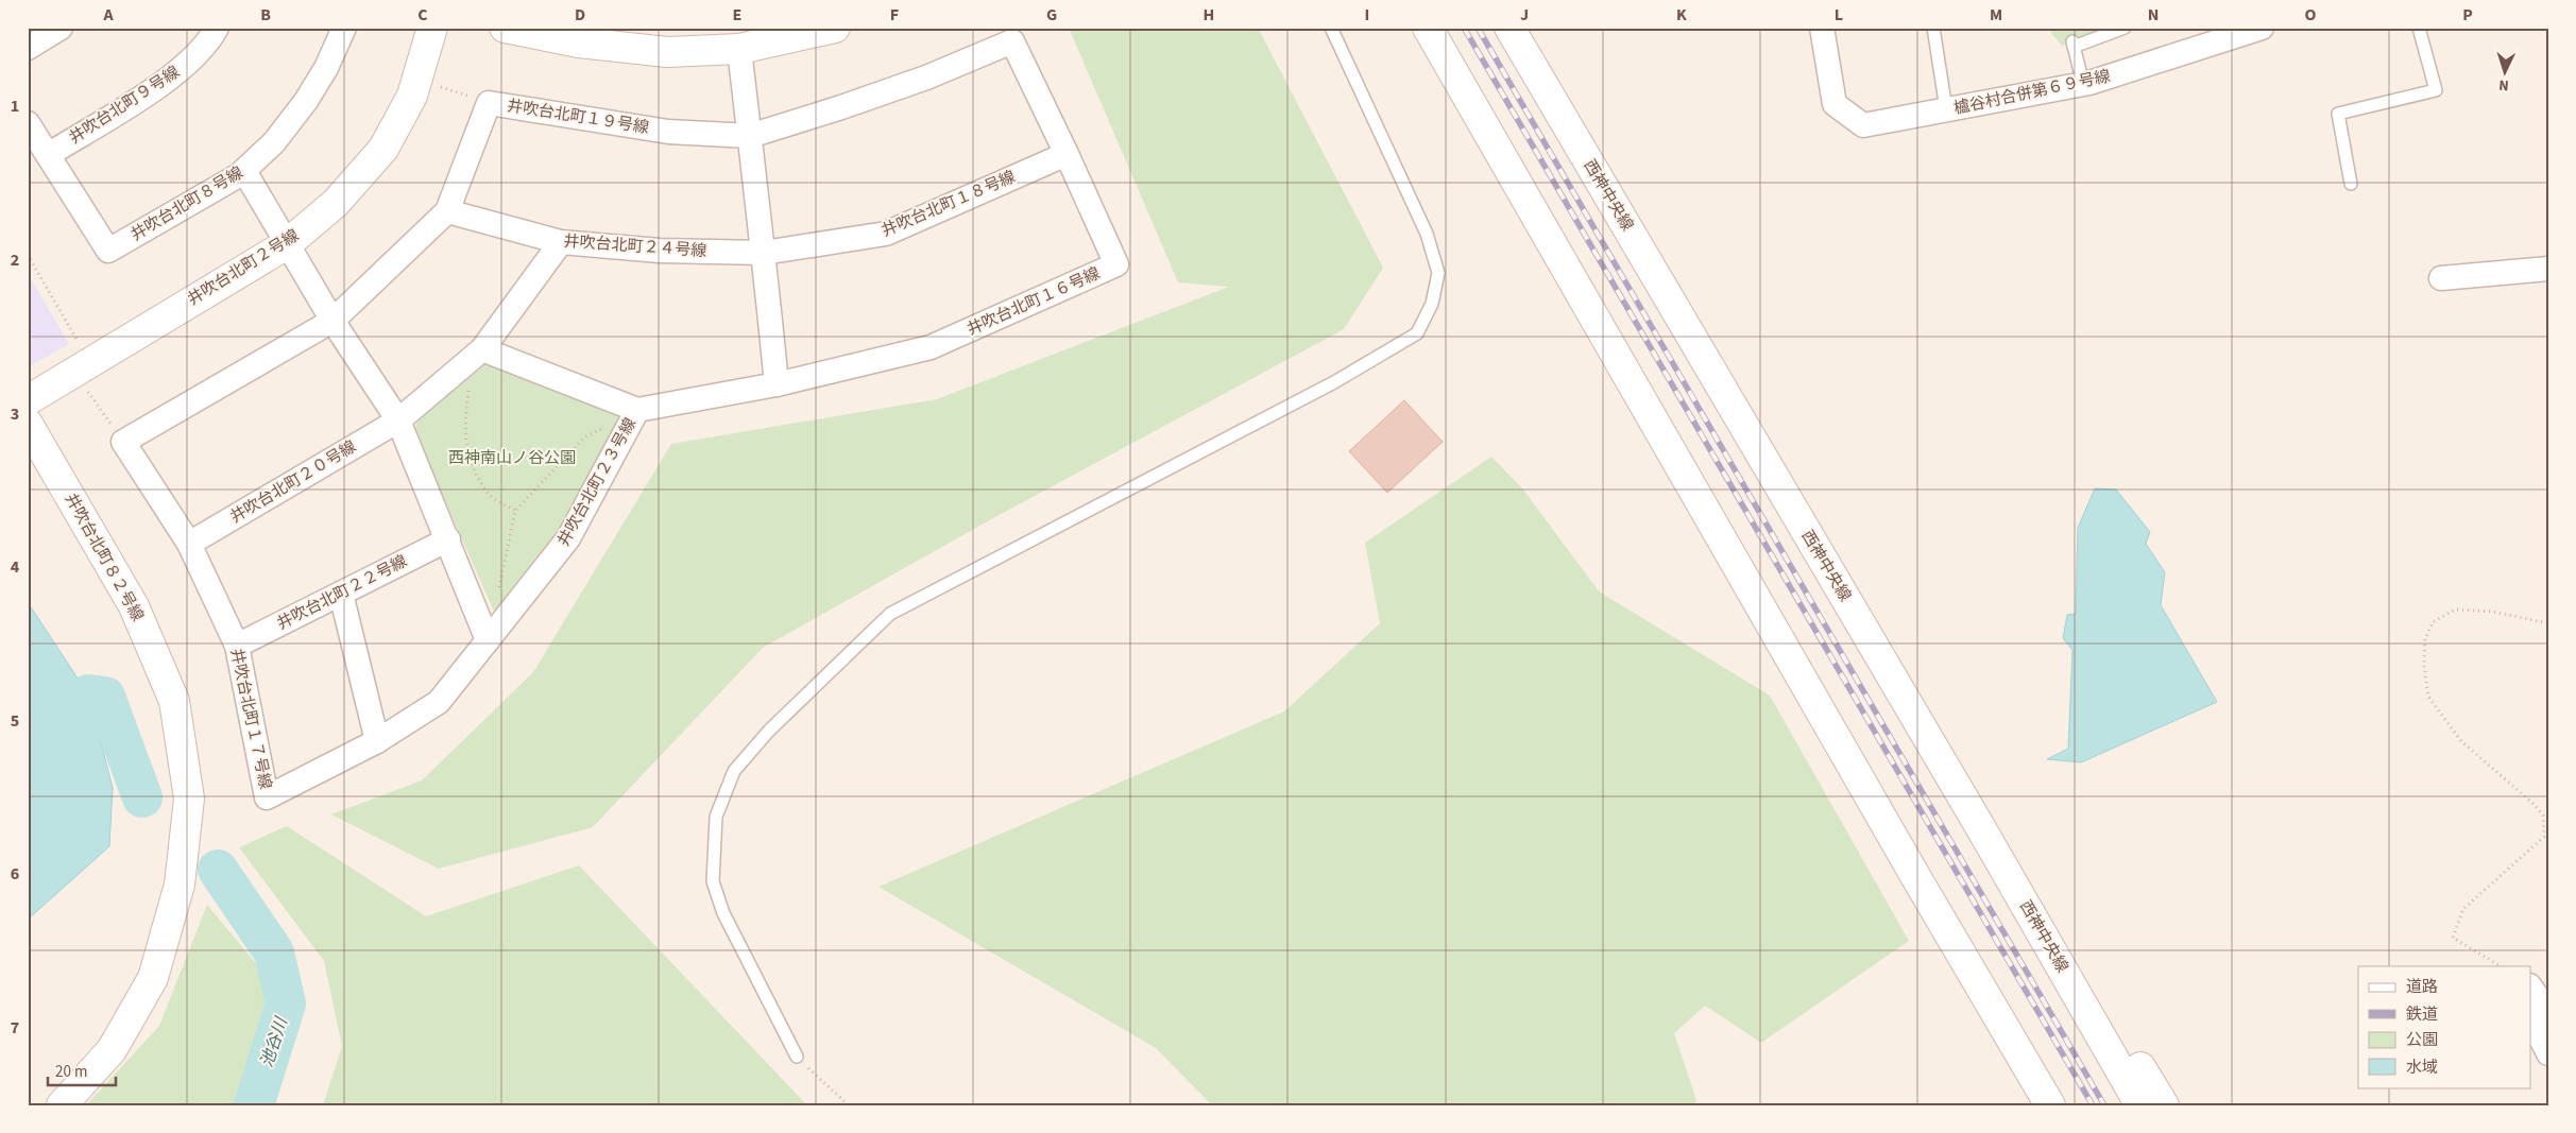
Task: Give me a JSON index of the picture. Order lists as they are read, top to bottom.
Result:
{
  "streets": {
    "street": [
      "櫨谷村合併第６９号線",
      "井吹台北町９号線",
      "井吹台北町１９号線",
      "西神中央線",
      "井吹台北町８号線",
      "井吹台北町１８号線",
      "井吹台北町２４号線",
      "井吹台北町２号線",
      "井吹台北町１６号線",
      "井吹台北町２０号線",
      "井吹台北町２３号線",
      "井吹台北町８２号線",
      "井吹台北町２２号線",
      "井吹台北町１７号線"
    ]
  },
  "crossings": [
    ["井吹台北町９号線", "井吹台北町８号線"],
    ["井吹台北町１９号線", "井吹台北町２４号線"],
    ["井吹台北町１９号線", "井吹台北町１６号線"],
    ["井吹台北町１８号線", "井吹台北町２４号線"],
    ["井吹台北町１８号線", "井吹台北町１６号線"],
    ["井吹台北町２４号線", "井吹台北町２０号線"],
    ["井吹台北町１６号線", "井吹台北町２３号線"],
    ["井吹台北町２０号線", "井吹台北町１７号線"],
    ["井吹台北町２３号線", "井吹台北町１７号線"],
    ["井吹台北町２２号線", "井吹台北町１７号線"]
  ],
  "water": ["池谷川"],
  "parks": ["西神南山ノ谷公園"],
  "legend": [
    "道路",
    "鉄道",
    "公園",
    "水域"
  ],
  "scale_bar": "20 m",
  "north": "bottom",
  "grid": {
    "columns": [
      "A",
      "B",
      "C",
      "D",
      "E",
      "F",
      "G",
      "H",
      "I",
      "J",
      "K",
      "L",
      "M",
      "N",
      "O",
      "P"
    ],
    "rows": [
      "1",
      "2",
      "3",
      "4",
      "5",
      "6",
      "7"
    ]
  }
}
